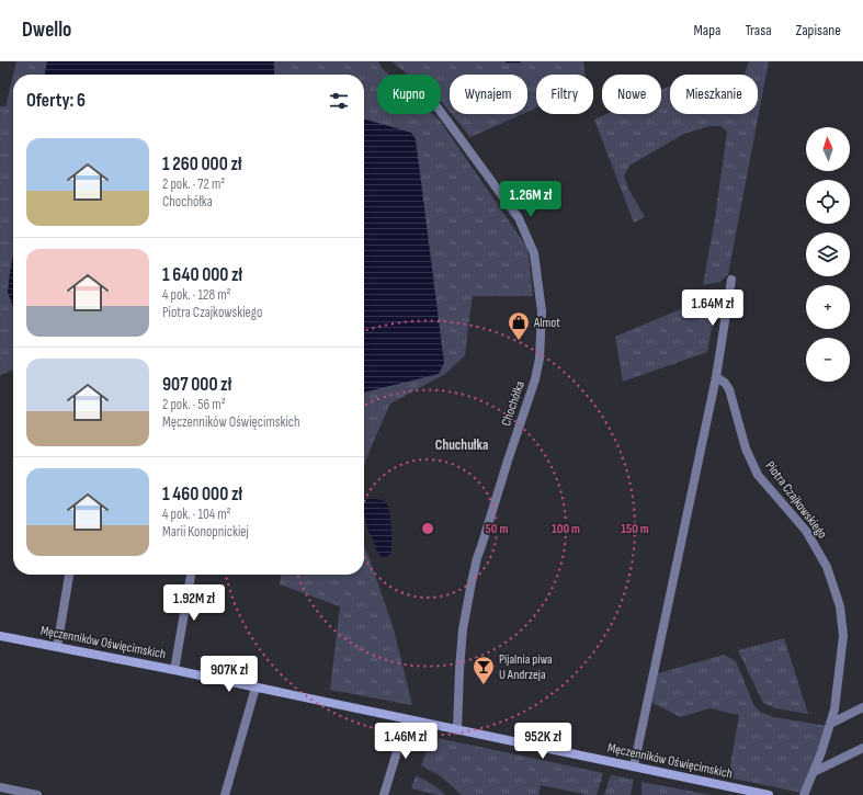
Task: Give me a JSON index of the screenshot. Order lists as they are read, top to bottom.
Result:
{
  "streets": {
    "main road": ["Męczenników Oświęcimskich"],
    "street": ["Chochółka", "Piotra Czajkowskiego"]
  },
  "crossings": [
    ["Chochółka", "Męczenników Oświęcimskich"]
  ],
  "districts": ["Chuchułka"],
  "places": {
    "shop": ["Almot"],
    "bar": ["Pijalnia piwa U Andrzeja"]
  },
  "north": "top",
  "page": {
    "header": "Dwello",
    "nav": ["Mapa", "Trasa", "Zapisane"],
    "chip": [
      "Kupno",
      "Wynajem",
      "Filtry",
      "Nowe",
      "Mieszkanie"
    ],
    "heading": "Oferty: 6",
    "map_buttons": ["+", "−"],
    "list": [
      {
        "name": "1 260 000 zł",
        "note": "2 pok. · 72 m² · Chochółka"
      },
      {
        "name": "1 640 000 zł",
        "note": "4 pok. · 128 m² · Piotra Czajkowskiego"
      },
      {
        "name": "907 000 zł",
        "note": "2 pok. · 56 m² · Męczenników Oświęcimskich"
      },
      {
        "name": "1 460 000 zł",
        "note": "4 pok. · 104 m² · Marii Konopnickiej"
      }
    ],
    "price": [
      "1.26M zł",
      "1.64M zł",
      "1.92M zł",
      "907K zł",
      "1.46M zł",
      "952K zł"
    ]
  },
  "rings": ["50 m", "100 m", "150 m"]
}
